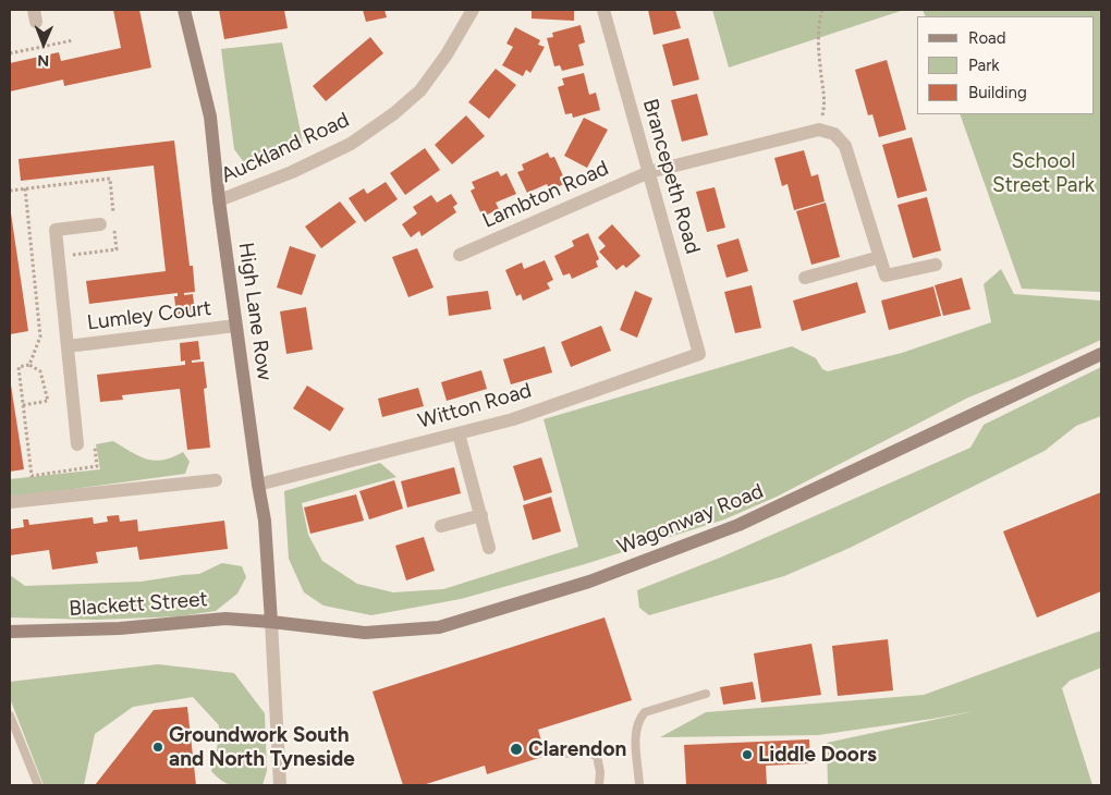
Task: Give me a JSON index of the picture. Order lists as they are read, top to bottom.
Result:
{
  "streets": {
    "main road": ["High Lane Row", "Wagonway Road", "Blackett Street"],
    "street": [
      "Auckland Road",
      "Brancepeth Road",
      "Lambton Road",
      "Lumley Court",
      "Witton Road"
    ]
  },
  "crossings": [
    ["Auckland Road", "High Lane Row"],
    ["Brancepeth Road", "Lambton Road"],
    ["Brancepeth Road", "Witton Road"],
    ["High Lane Row", "Lumley Court"],
    ["High Lane Row", "Witton Road"],
    ["High Lane Row", "Wagonway Road"],
    ["High Lane Row", "Blackett Street"],
    ["Wagonway Road", "Blackett Street"]
  ],
  "parks": ["School Street Park"],
  "places": ["Groundwork South and North Tyneside", "Clarendon", "Liddle Doors"],
  "legend": ["Road", "Park", "Building"],
  "north": "bottom"
}
